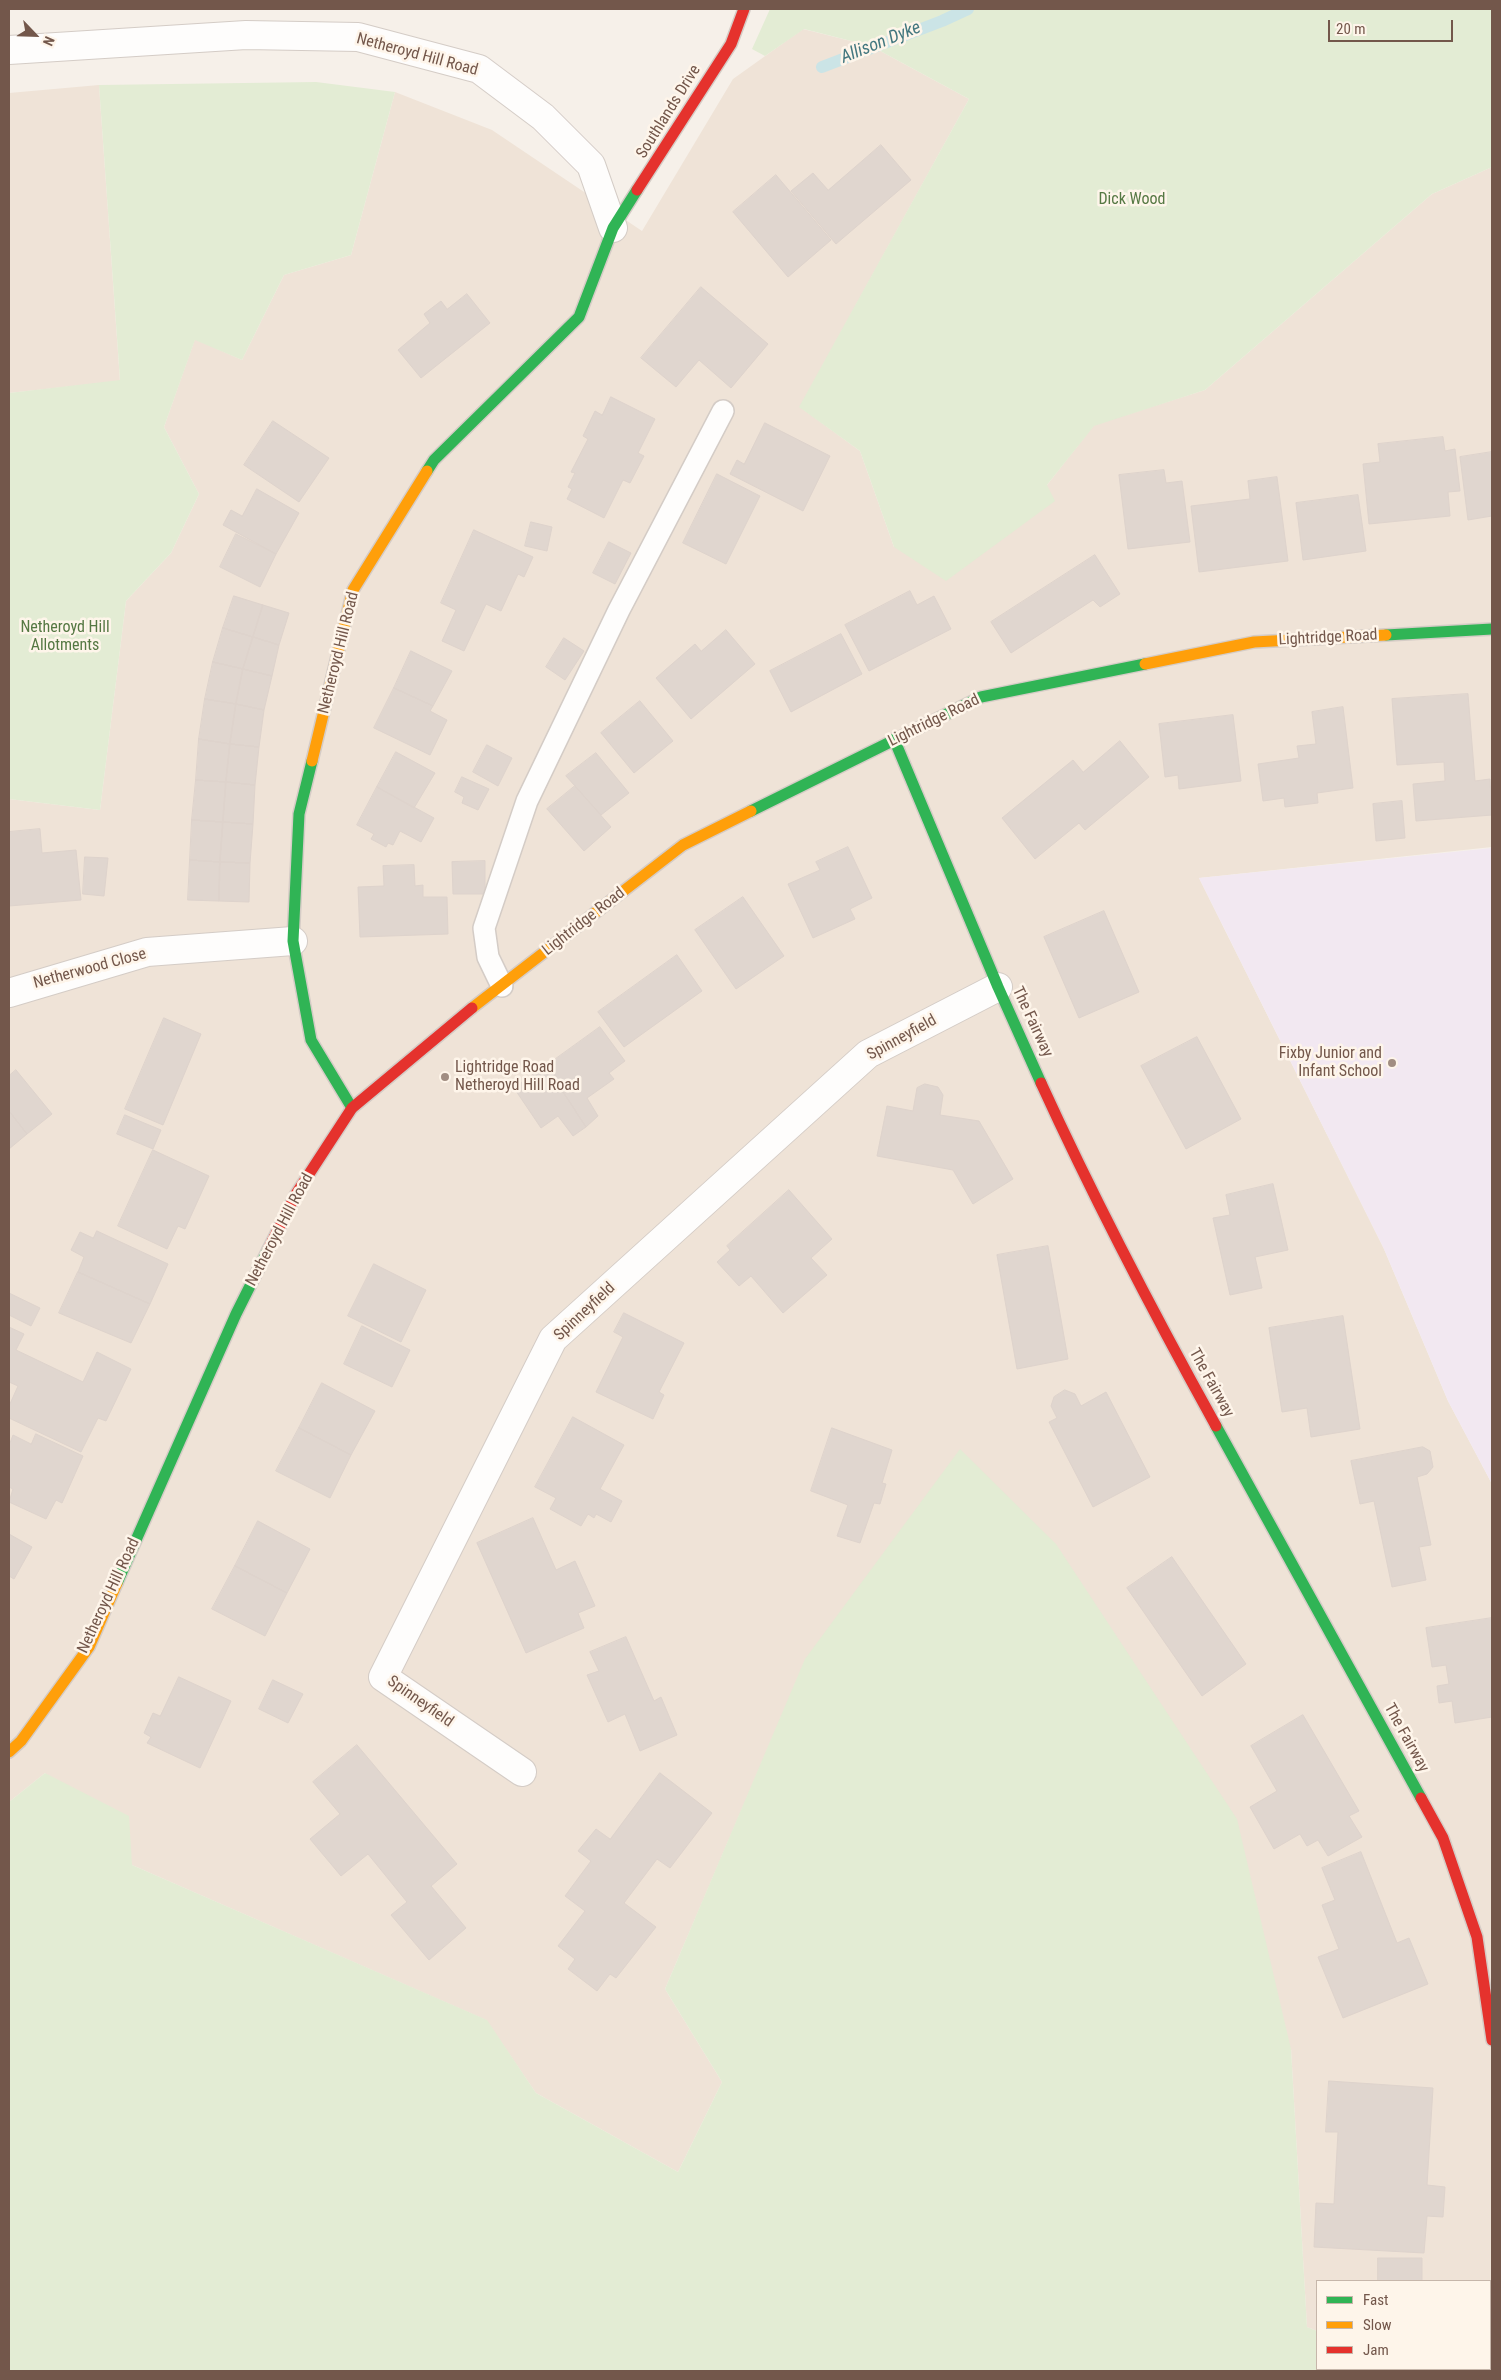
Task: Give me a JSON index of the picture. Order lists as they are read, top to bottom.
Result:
{
  "streets": {
    "street": [
      "Netheroyd Hill Road",
      "Southlands Drive",
      "Lightridge Road",
      "Netherwood Close",
      "The Fairway",
      "Spinneyfield"
    ]
  },
  "crossings": [
    ["Netheroyd Hill Road", "Southlands Drive"],
    ["Netheroyd Hill Road", "Lightridge Road"],
    ["Netheroyd Hill Road", "Netherwood Close"],
    ["Lightridge Road", "The Fairway"],
    ["The Fairway", "Spinneyfield"]
  ],
  "water": ["Allison Dyke"],
  "parks": ["Dick Wood", "Netheroyd Hill Allotments"],
  "places": ["Fixby Junior and Infant School", "Lightridge Road Netheroyd Hill Road"],
  "legend": ["Fast", "Slow", "Jam"],
  "scale_bar": "20 m",
  "north": "bottom right"
}
